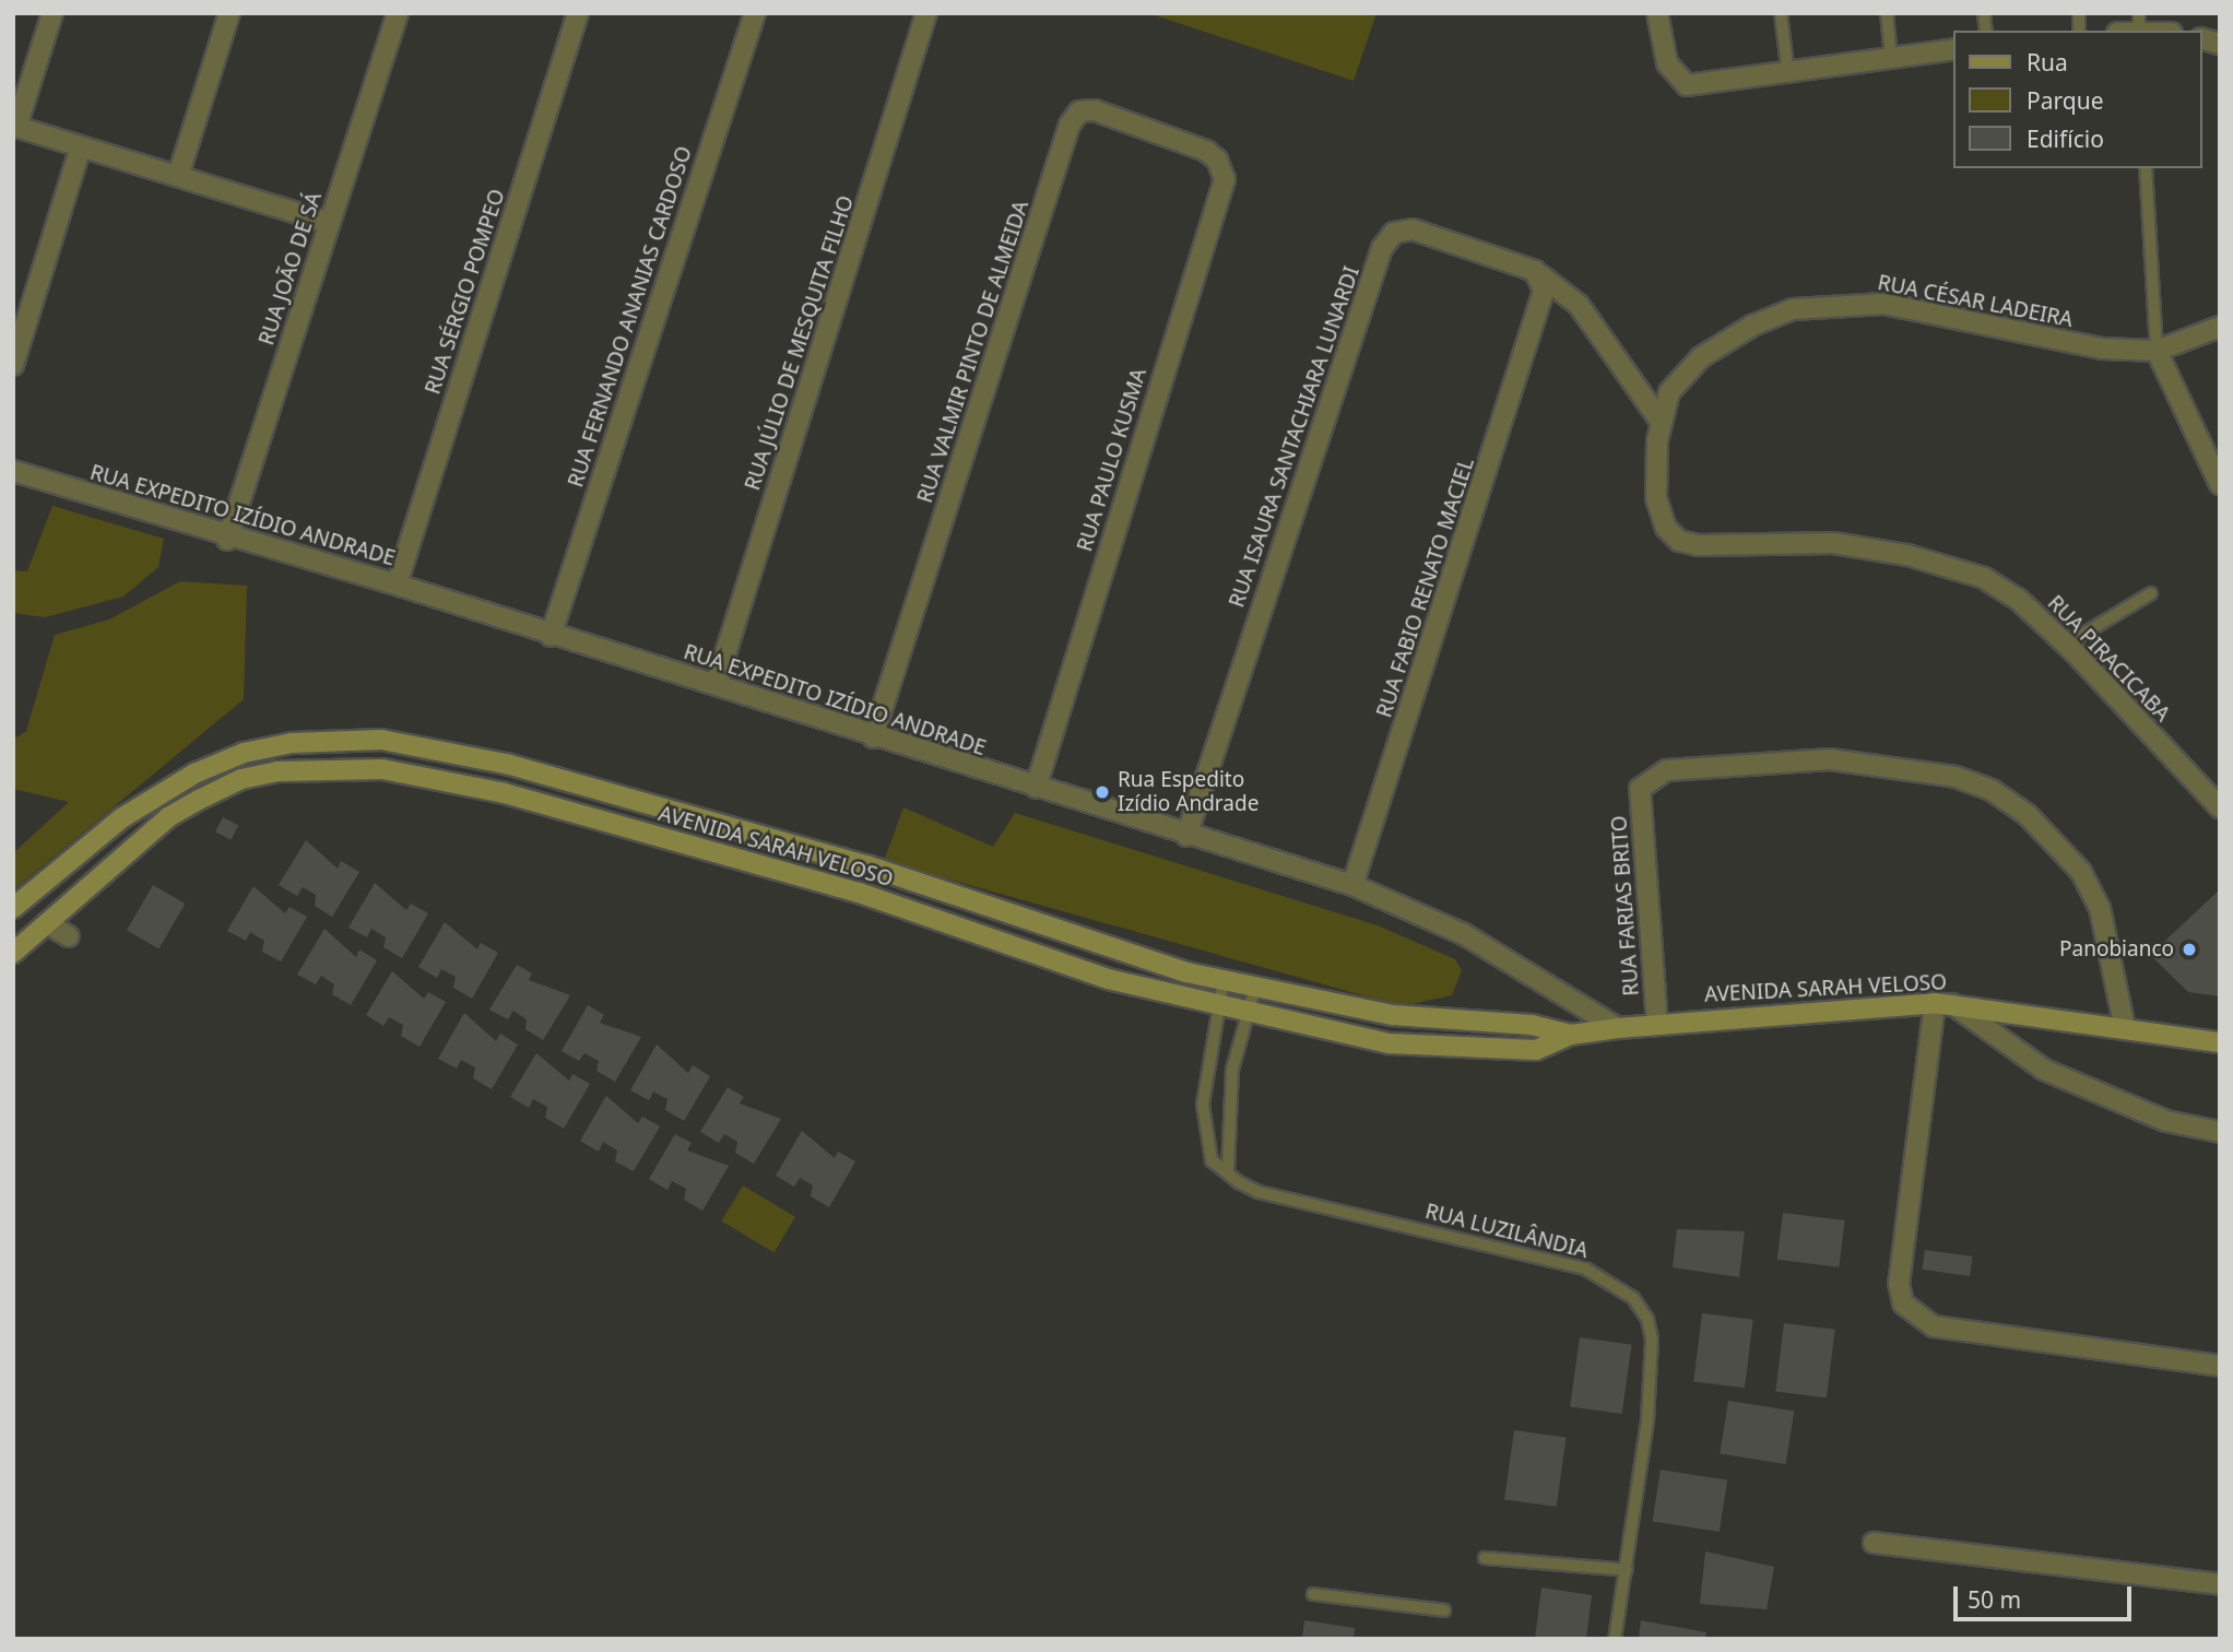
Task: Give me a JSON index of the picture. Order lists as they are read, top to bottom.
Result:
{
  "streets": {
    "main road": ["AVENIDA SARAH VELOSO"],
    "street": [
      "RUA JOÃO DE SÁ",
      "RUA SÉRGIO POMPEO",
      "RUA CÉSAR LADEIRA",
      "RUA FERNANDO ANANIAS CARDOSO",
      "RUA JÚLIO DE MESQUITA FILHO",
      "RUA VALMIR PINTO DE ALMEIDA",
      "RUA ISAURA SANTACHIARA LUNARDI",
      "RUA PAULO KUSMA",
      "RUA EXPEDITO IZÍDIO ANDRADE",
      "RUA FABIO RENATO MACIEL",
      "RUA PIRACICABA",
      "RUA FARIAS BRITO"
    ],
    "lane": ["RUA LUZILÂNDIA"]
  },
  "crossings": [
    ["RUA JOÃO DE SÁ", "RUA EXPEDITO IZÍDIO ANDRADE"],
    ["RUA SÉRGIO POMPEO", "RUA EXPEDITO IZÍDIO ANDRADE"],
    ["RUA CÉSAR LADEIRA", "RUA PIRACICABA"],
    ["RUA FERNANDO ANANIAS CARDOSO", "RUA EXPEDITO IZÍDIO ANDRADE"],
    ["RUA JÚLIO DE MESQUITA FILHO", "RUA EXPEDITO IZÍDIO ANDRADE"],
    ["RUA VALMIR PINTO DE ALMEIDA", "RUA PAULO KUSMA"],
    ["RUA VALMIR PINTO DE ALMEIDA", "RUA EXPEDITO IZÍDIO ANDRADE"],
    ["RUA ISAURA SANTACHIARA LUNARDI", "RUA EXPEDITO IZÍDIO ANDRADE"],
    ["RUA ISAURA SANTACHIARA LUNARDI", "RUA FABIO RENATO MACIEL"],
    ["RUA PAULO KUSMA", "RUA EXPEDITO IZÍDIO ANDRADE"],
    ["RUA EXPEDITO IZÍDIO ANDRADE", "RUA FABIO RENATO MACIEL"],
    ["RUA EXPEDITO IZÍDIO ANDRADE", "AVENIDA SARAH VELOSO"],
    ["AVENIDA SARAH VELOSO", "RUA FARIAS BRITO"],
    ["AVENIDA SARAH VELOSO", "RUA LUZILÂNDIA"]
  ],
  "places": ["Rua Espedito Izídio Andrade", "Panobianco"],
  "legend": ["Rua", "Parque", "Edifício"],
  "scale_bar": "50 m"
}
